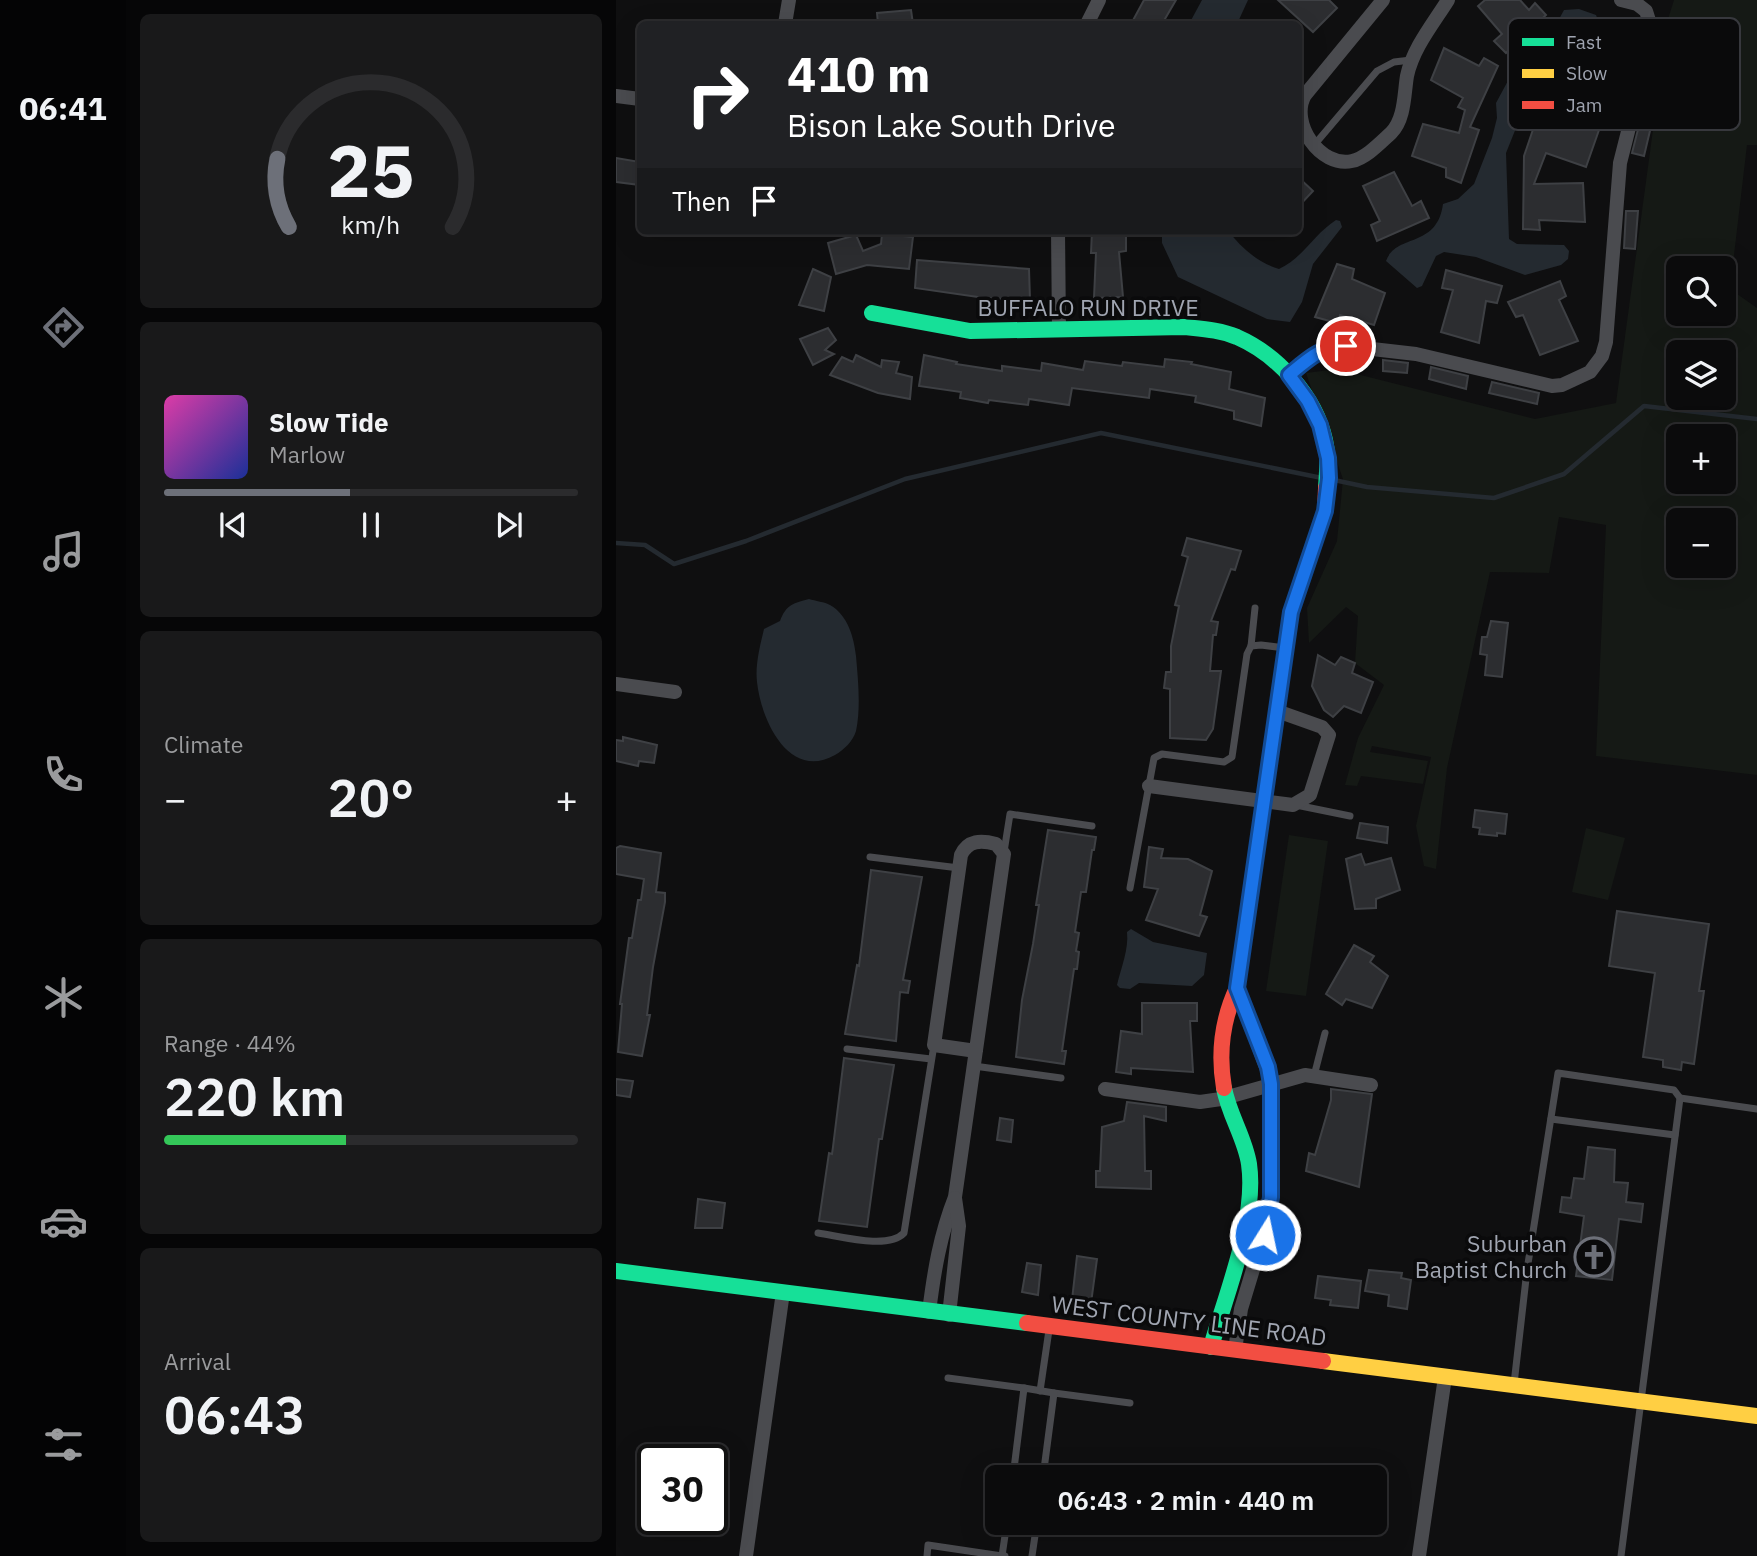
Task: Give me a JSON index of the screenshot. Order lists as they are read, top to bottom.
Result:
{
  "streets": {
    "street": ["BUFFALO RUN DRIVE", "WEST COUNTY LINE ROAD"]
  },
  "crossings": [
    ["BUFFALO RUN DRIVE", "WEST COUNTY LINE ROAD"]
  ],
  "places": {
    "church": ["Suburban Baptist Church"]
  },
  "legend": ["Fast", "Slow", "Jam"],
  "page": {
    "tabs": "06:41",
    "turn": ["410 m", "Bison Lake South Drive"],
    "then": "Then",
    "map_buttons": ["+", "−"],
    "song": ["Slow Tide", "Marlow"],
    "tile": [
      "Climate",
      ["Range · 44%", "220 km"],
      ["Arrival", "06:43"]
    ],
    "heat": ["−", "20°", "+"],
    "limit": "30",
    "trip": "06:43 · 2 min · 440 m",
    "gauge": ["25", "km/h"]
  }
}
